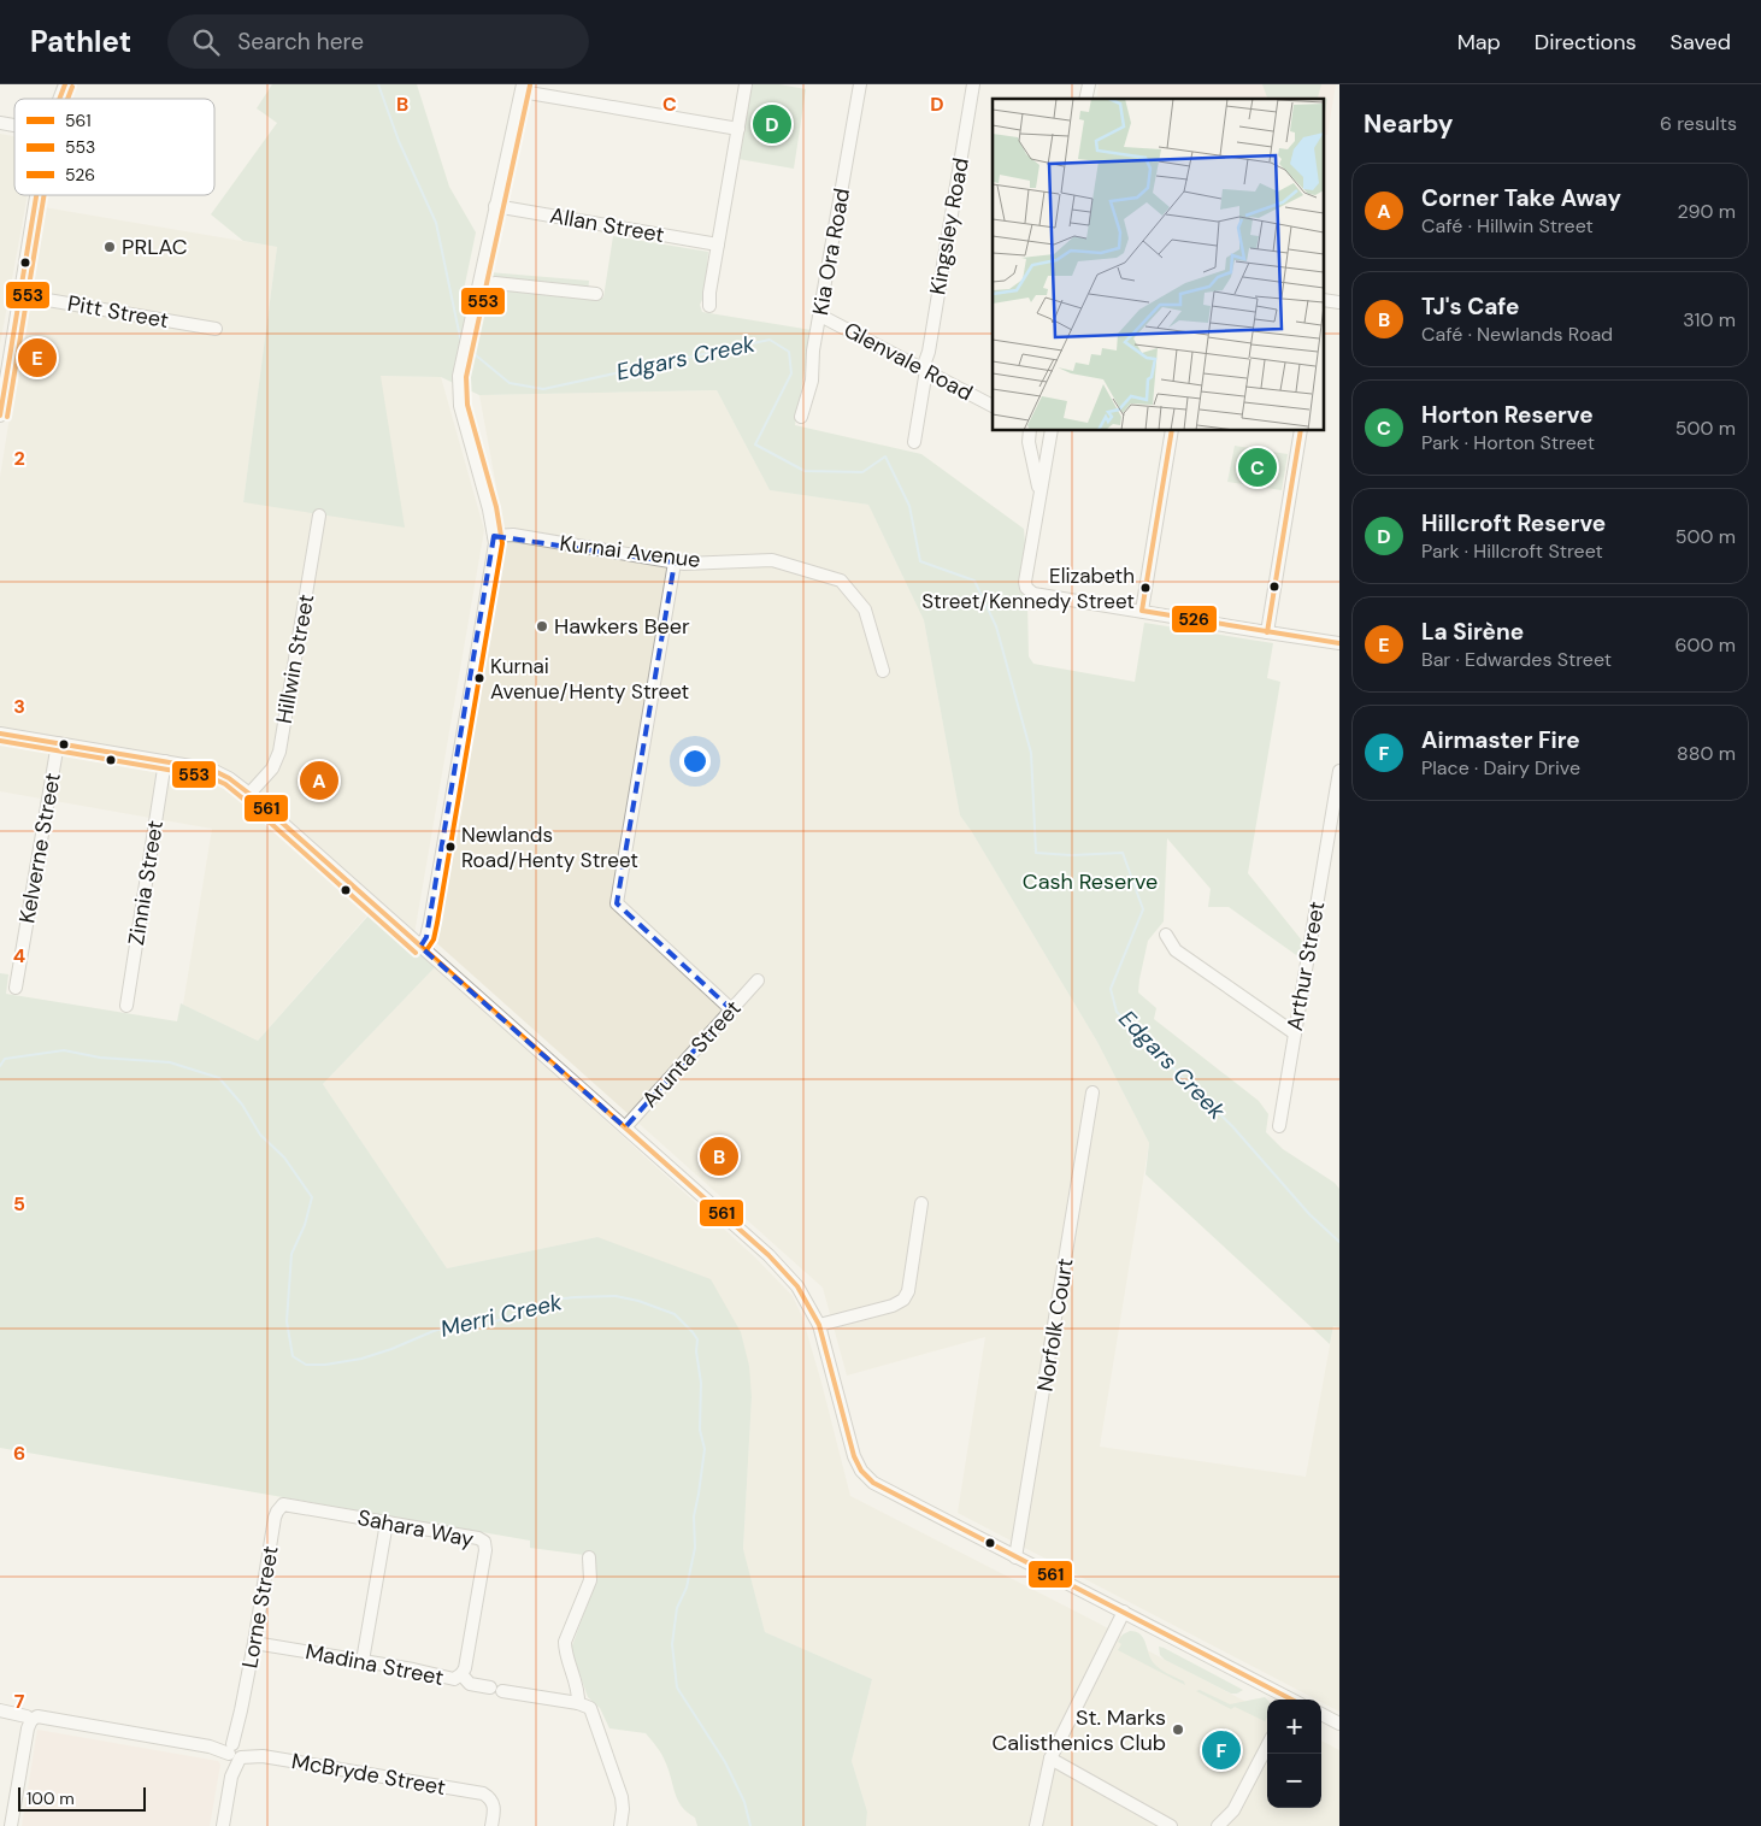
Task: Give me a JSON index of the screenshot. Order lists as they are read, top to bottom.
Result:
{
  "streets": {
    "street": [
      "Allan Street",
      "Kingsley Road",
      "Kia Ora Road",
      "Pitt Street",
      "Glenvale Road",
      "Kurnai Avenue",
      "Hillwin Street",
      "Kelverne Street",
      "Zinnia Street",
      "Arthur Street",
      "Arunta Street",
      "Norfolk Court",
      "Sahara Way",
      "Lorne Street",
      "Madina Street",
      "McBryde Street"
    ]
  },
  "crossings": [
    ["Kingsley Road", "Glenvale Road"],
    ["Kia Ora Road", "Glenvale Road"],
    ["Sahara Way", "Lorne Street"],
    ["Sahara Way", "Madina Street"],
    ["Lorne Street", "Madina Street"],
    ["Lorne Street", "McBryde Street"]
  ],
  "water": ["Edgars Creek", "Merri Creek"],
  "parks": ["Cash Reserve"],
  "places": [
    "PRLAC",
    "Elizabeth Street/Kennedy Street",
    "Hawkers Beer",
    "Kurnai Avenue/Henty Street",
    "Newlands Road/Henty Street",
    "St. Marks Calisthenics Club"
  ],
  "lines": ["transit line 561", "transit line 553", "transit line 526"],
  "legend": ["561", "553", "526"],
  "scale_bar": "100 m",
  "page": {
    "header": "Pathlet",
    "search": "Search here",
    "nav": ["Map", "Directions", "Saved"],
    "heading": ["Nearby", "6 results"],
    "pins": [
      "D",
      "E",
      "C",
      "A",
      "B",
      "F"
    ],
    "list": [
      {
        "mark": "A",
        "name": "Corner Take Away",
        "note": "Café · Hillwin Street",
        "value": "290 m"
      },
      {
        "mark": "B",
        "name": "TJ's Cafe",
        "note": "Café · Newlands Road",
        "value": "310 m"
      },
      {
        "mark": "C",
        "name": "Horton Reserve",
        "note": "Park · Horton Street",
        "value": "500 m"
      },
      {
        "mark": "D",
        "name": "Hillcroft Reserve",
        "note": "Park · Hillcroft Street",
        "value": "500 m"
      },
      {
        "mark": "E",
        "name": "La Sirène",
        "note": "Bar · Edwardes Street",
        "value": "600 m"
      },
      {
        "mark": "F",
        "name": "Airmaster Fire",
        "note": "Place · Dairy Drive",
        "value": "880 m"
      }
    ],
    "map_buttons": ["+", "−"],
    "scale": "100 m"
  },
  "grid": {
    "columns": ["B", "C", "D"],
    "rows": [
      "2",
      "3",
      "4",
      "5",
      "6",
      "7"
    ]
  }
}
